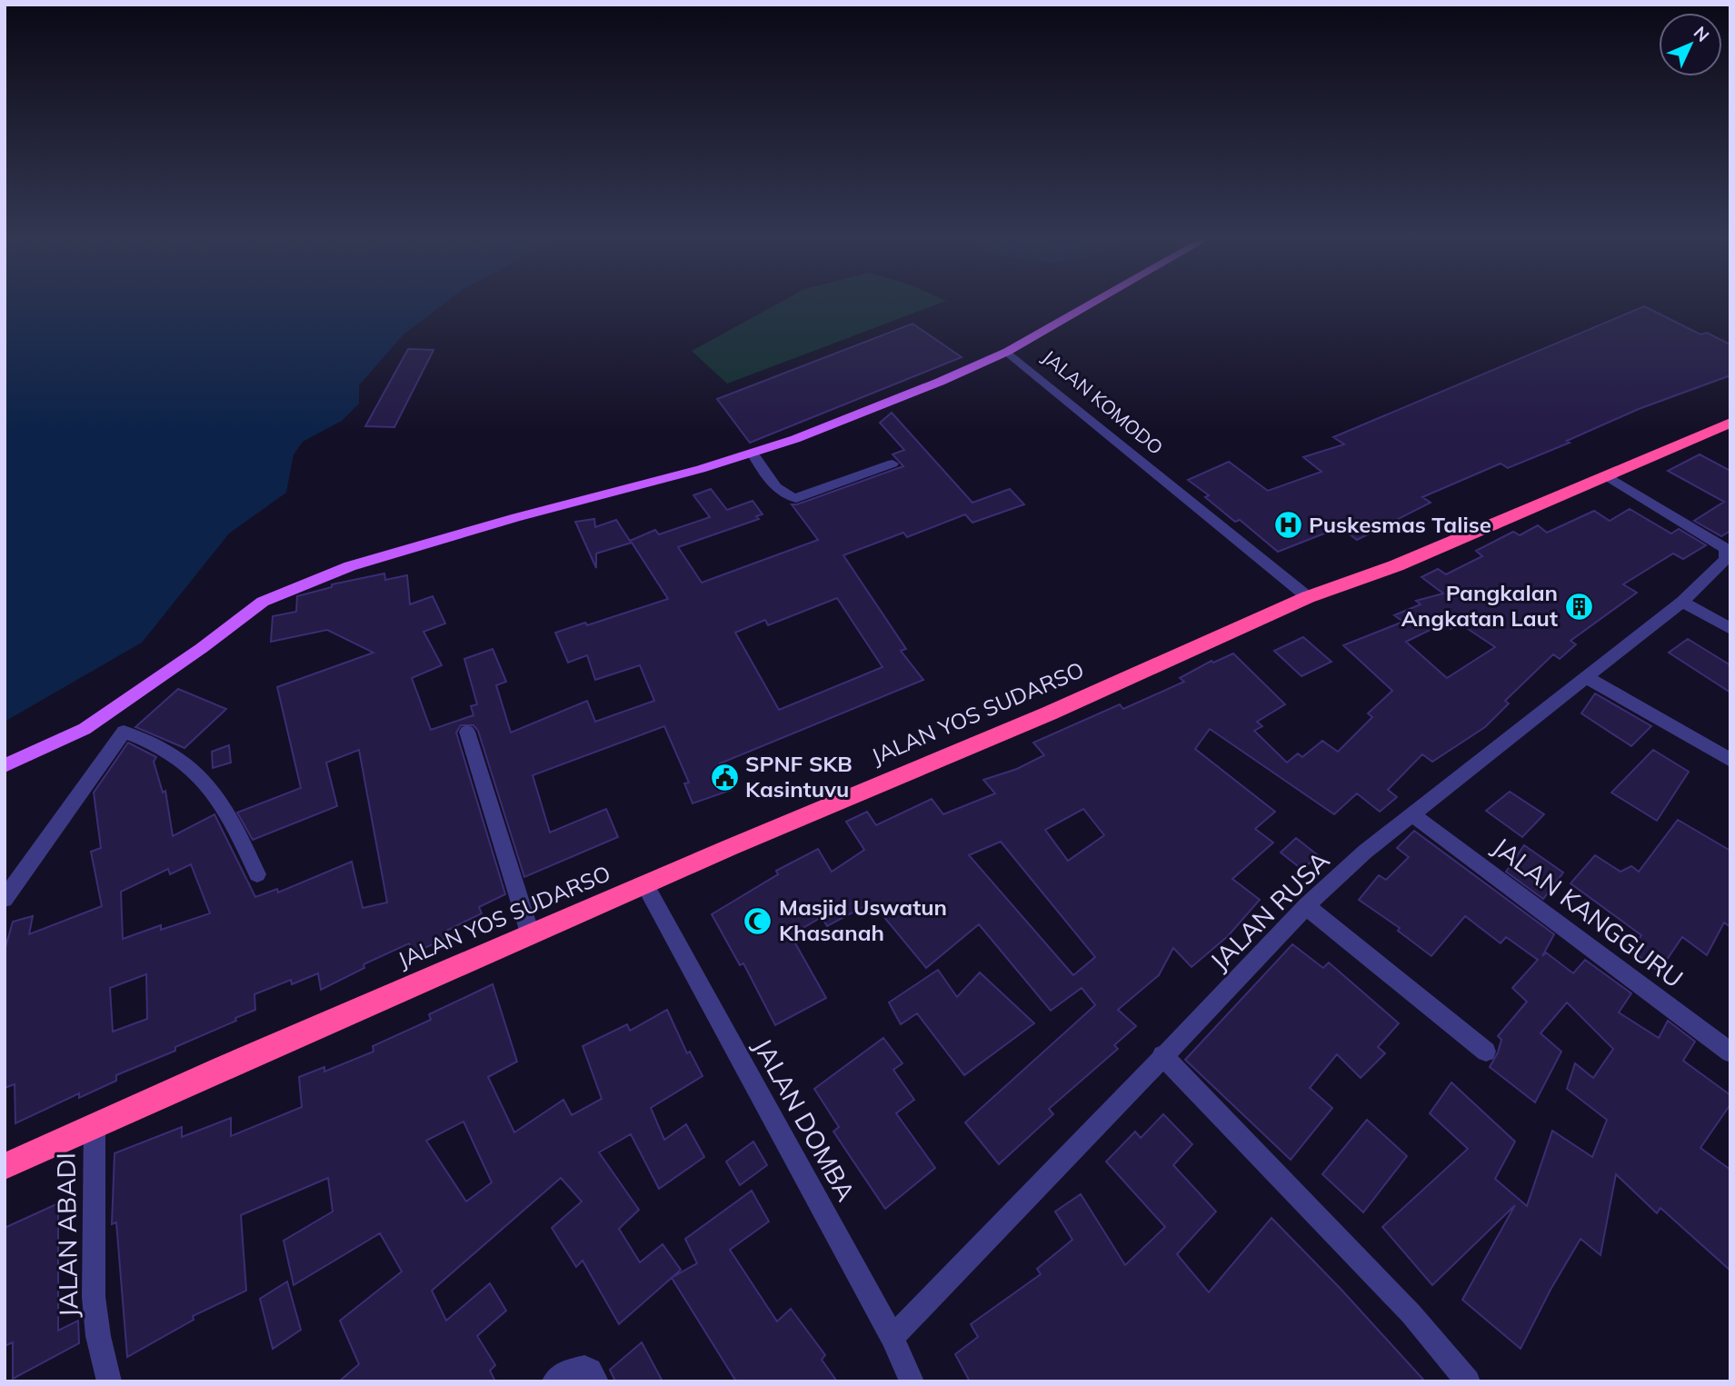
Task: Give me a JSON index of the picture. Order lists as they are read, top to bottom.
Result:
{
  "streets": {
    "highway": ["JALAN YOS SUDARSO"],
    "main road": ["JALAN KOMODO"],
    "street": [
      "JALAN RUSA",
      "JALAN KANGGURU",
      "JALAN DOMBA",
      "JALAN ABADI"
    ]
  },
  "crossings": [
    ["JALAN KOMODO", "JALAN YOS SUDARSO"],
    ["JALAN YOS SUDARSO", "JALAN RUSA"],
    ["JALAN YOS SUDARSO", "JALAN DOMBA"],
    ["JALAN YOS SUDARSO", "JALAN ABADI"],
    ["JALAN RUSA", "JALAN KANGGURU"],
    ["JALAN RUSA", "JALAN DOMBA"]
  ],
  "places": {
    "hospital": ["Puskesmas Talise"],
    "building": ["Pangkalan Angkatan Laut"],
    "public building": ["SPNF SKB Kasintuvu"],
    "mosque": ["Masjid Uswatun Khasanah"]
  },
  "north": "top right"
}
